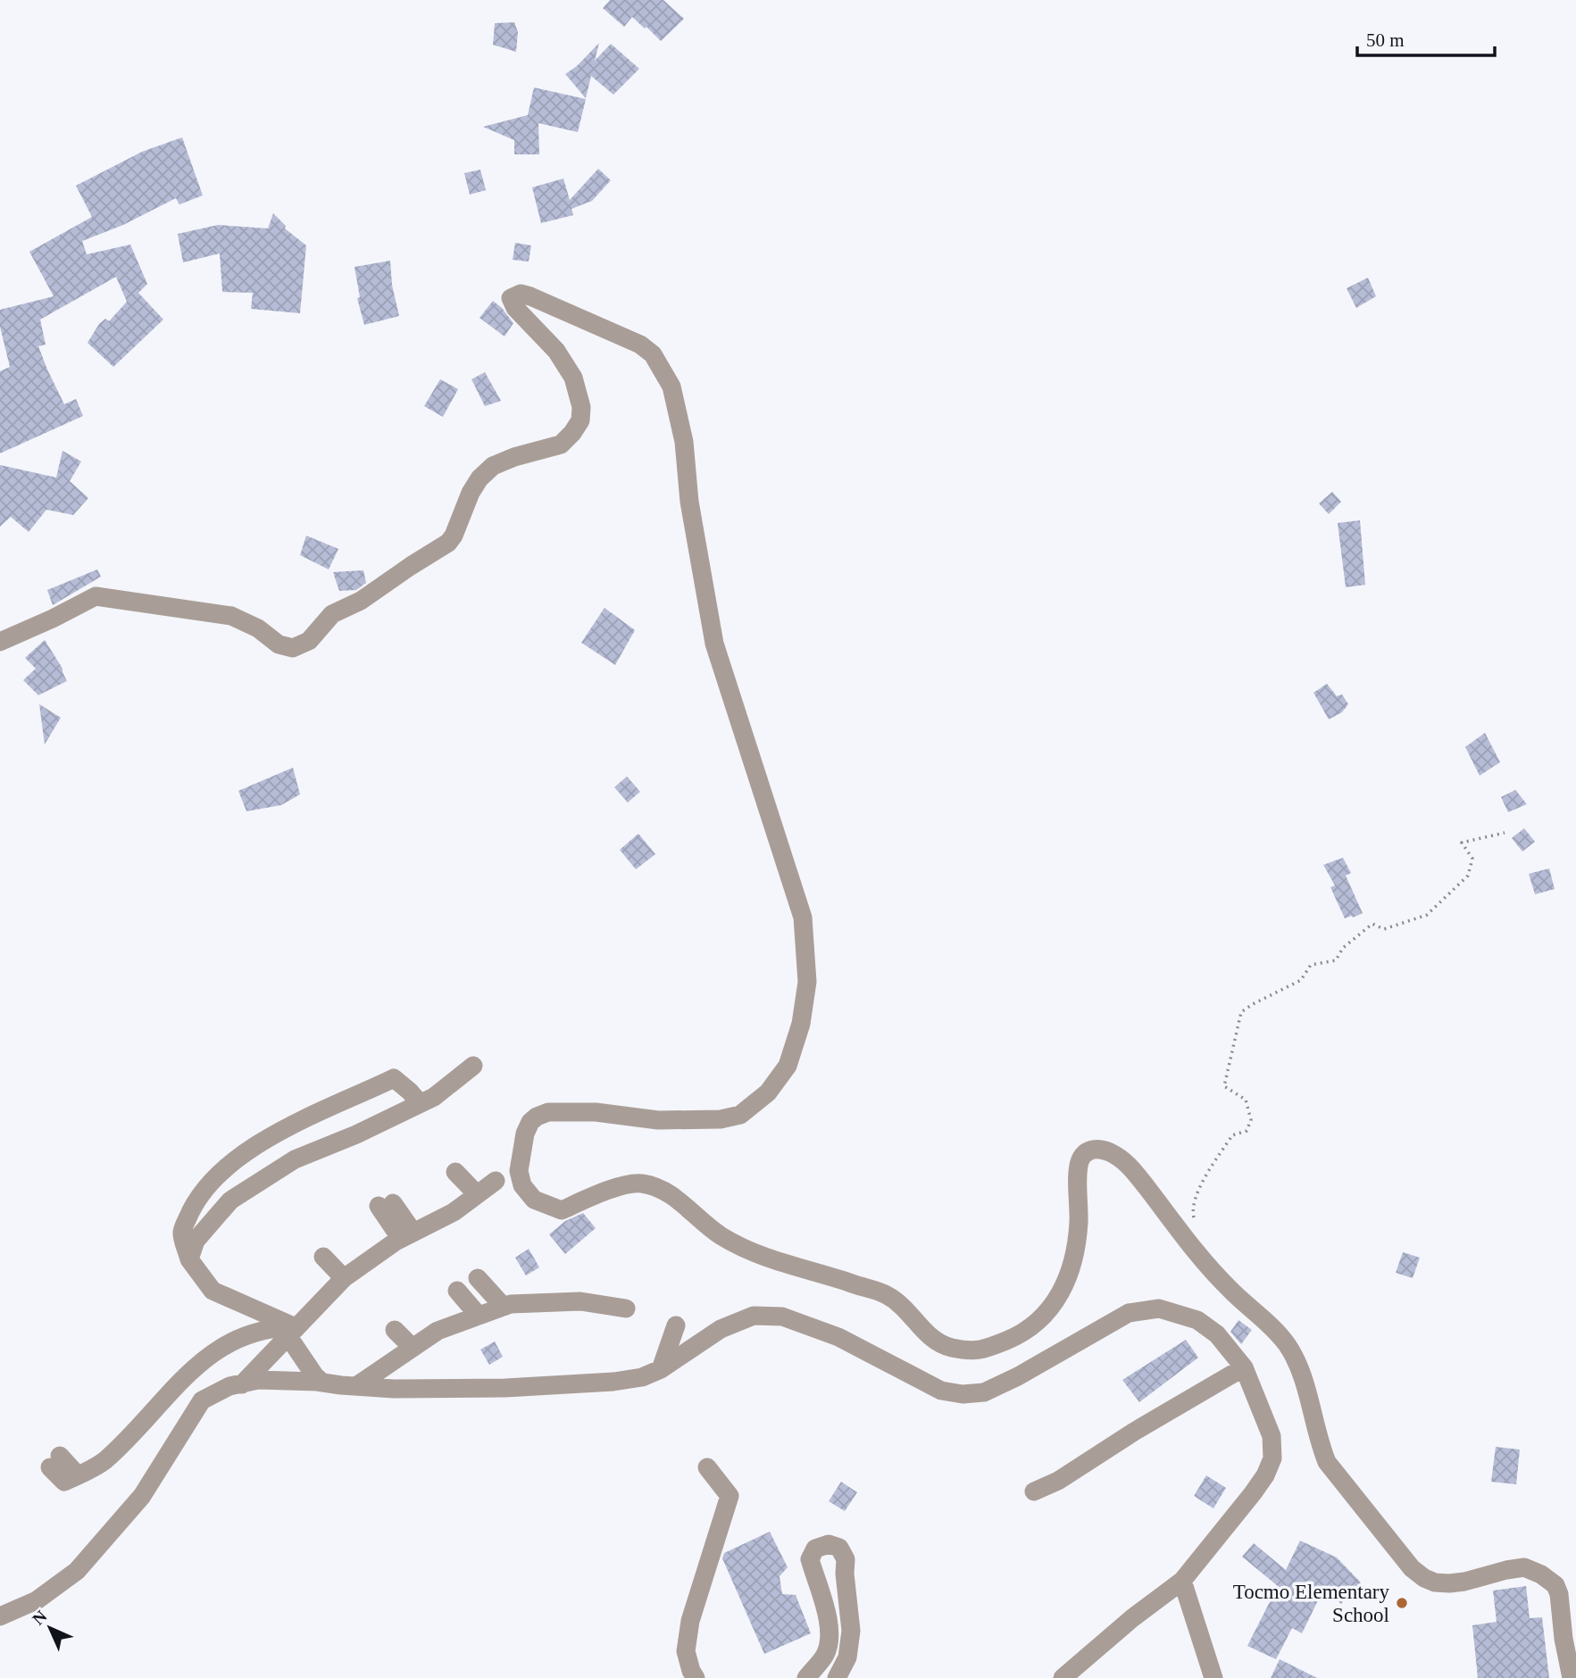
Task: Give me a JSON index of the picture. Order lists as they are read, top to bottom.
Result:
{
  "places": ["Tocmo Elementary School"],
  "scale_bar": "50 m",
  "north": "top left"
}
